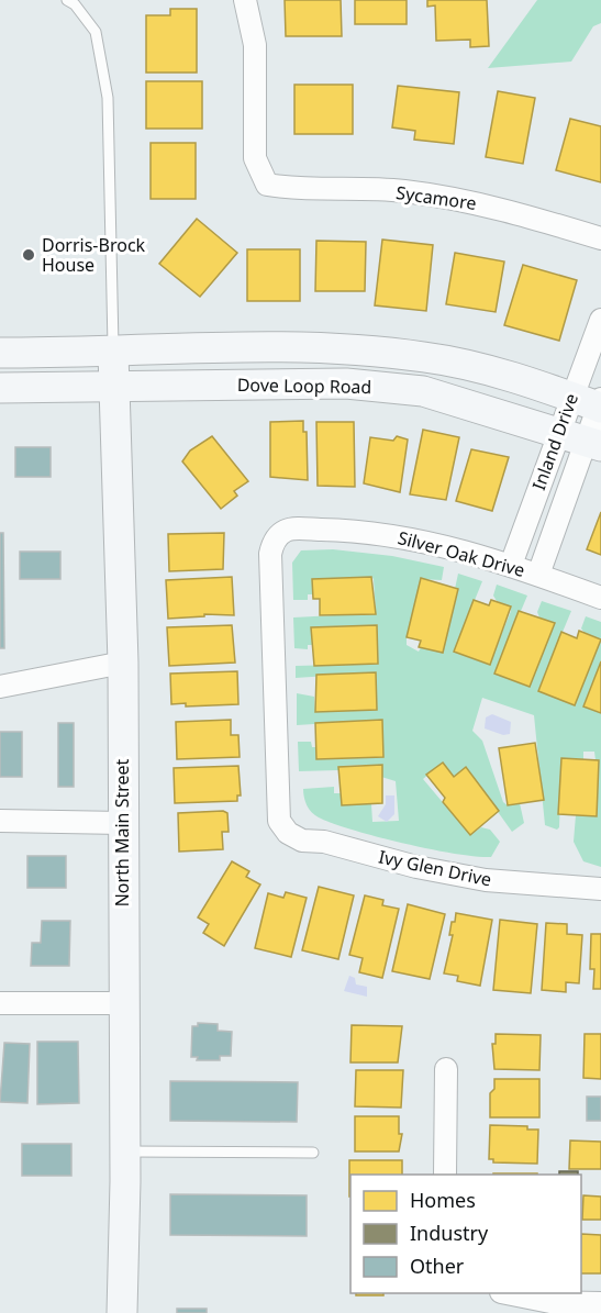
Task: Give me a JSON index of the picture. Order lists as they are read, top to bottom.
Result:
{
  "streets": {
    "main road": ["Dove Loop Road", "North Main Street"],
    "street": [
      "Sycamore",
      "Inland Drive",
      "Silver Oak Drive",
      "Ivy Glen Drive"
    ]
  },
  "crossings": [
    ["Dove Loop Road", "Inland Drive"],
    ["Dove Loop Road", "North Main Street"],
    ["Inland Drive", "Silver Oak Drive"],
    ["Silver Oak Drive", "Ivy Glen Drive"]
  ],
  "places": ["Dorris-Brock House"],
  "legend": ["Homes", "Industry", "Other"]
}
